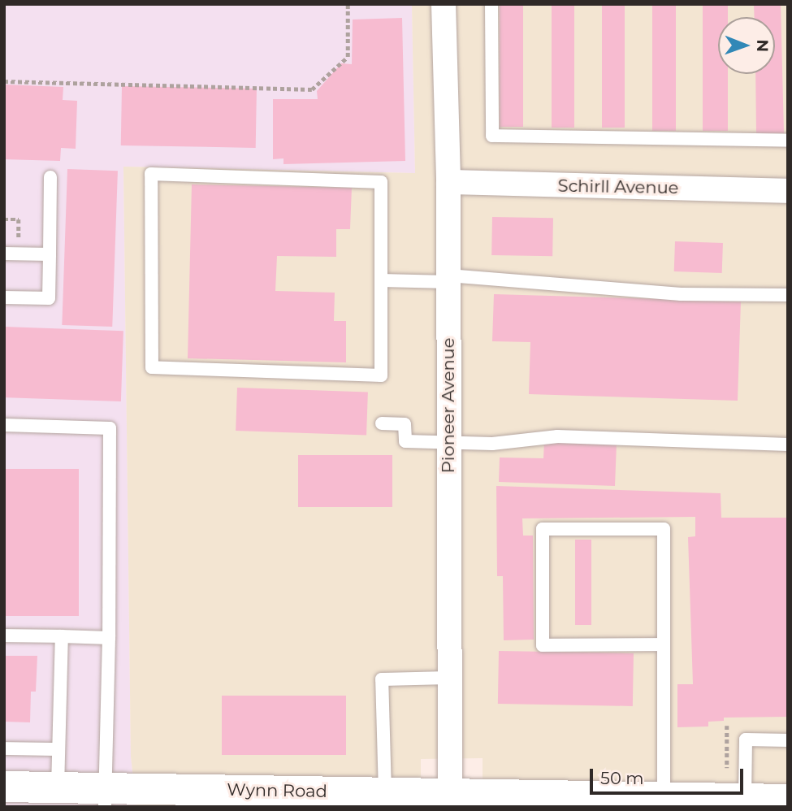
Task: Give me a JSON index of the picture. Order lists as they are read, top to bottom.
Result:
{
  "streets": {
    "street": ["Schirll Avenue", "Pioneer Avenue", "Wynn Road"]
  },
  "crossings": [
    ["Schirll Avenue", "Pioneer Avenue"],
    ["Pioneer Avenue", "Wynn Road"]
  ],
  "scale_bar": "50 m",
  "north": "right"
}
